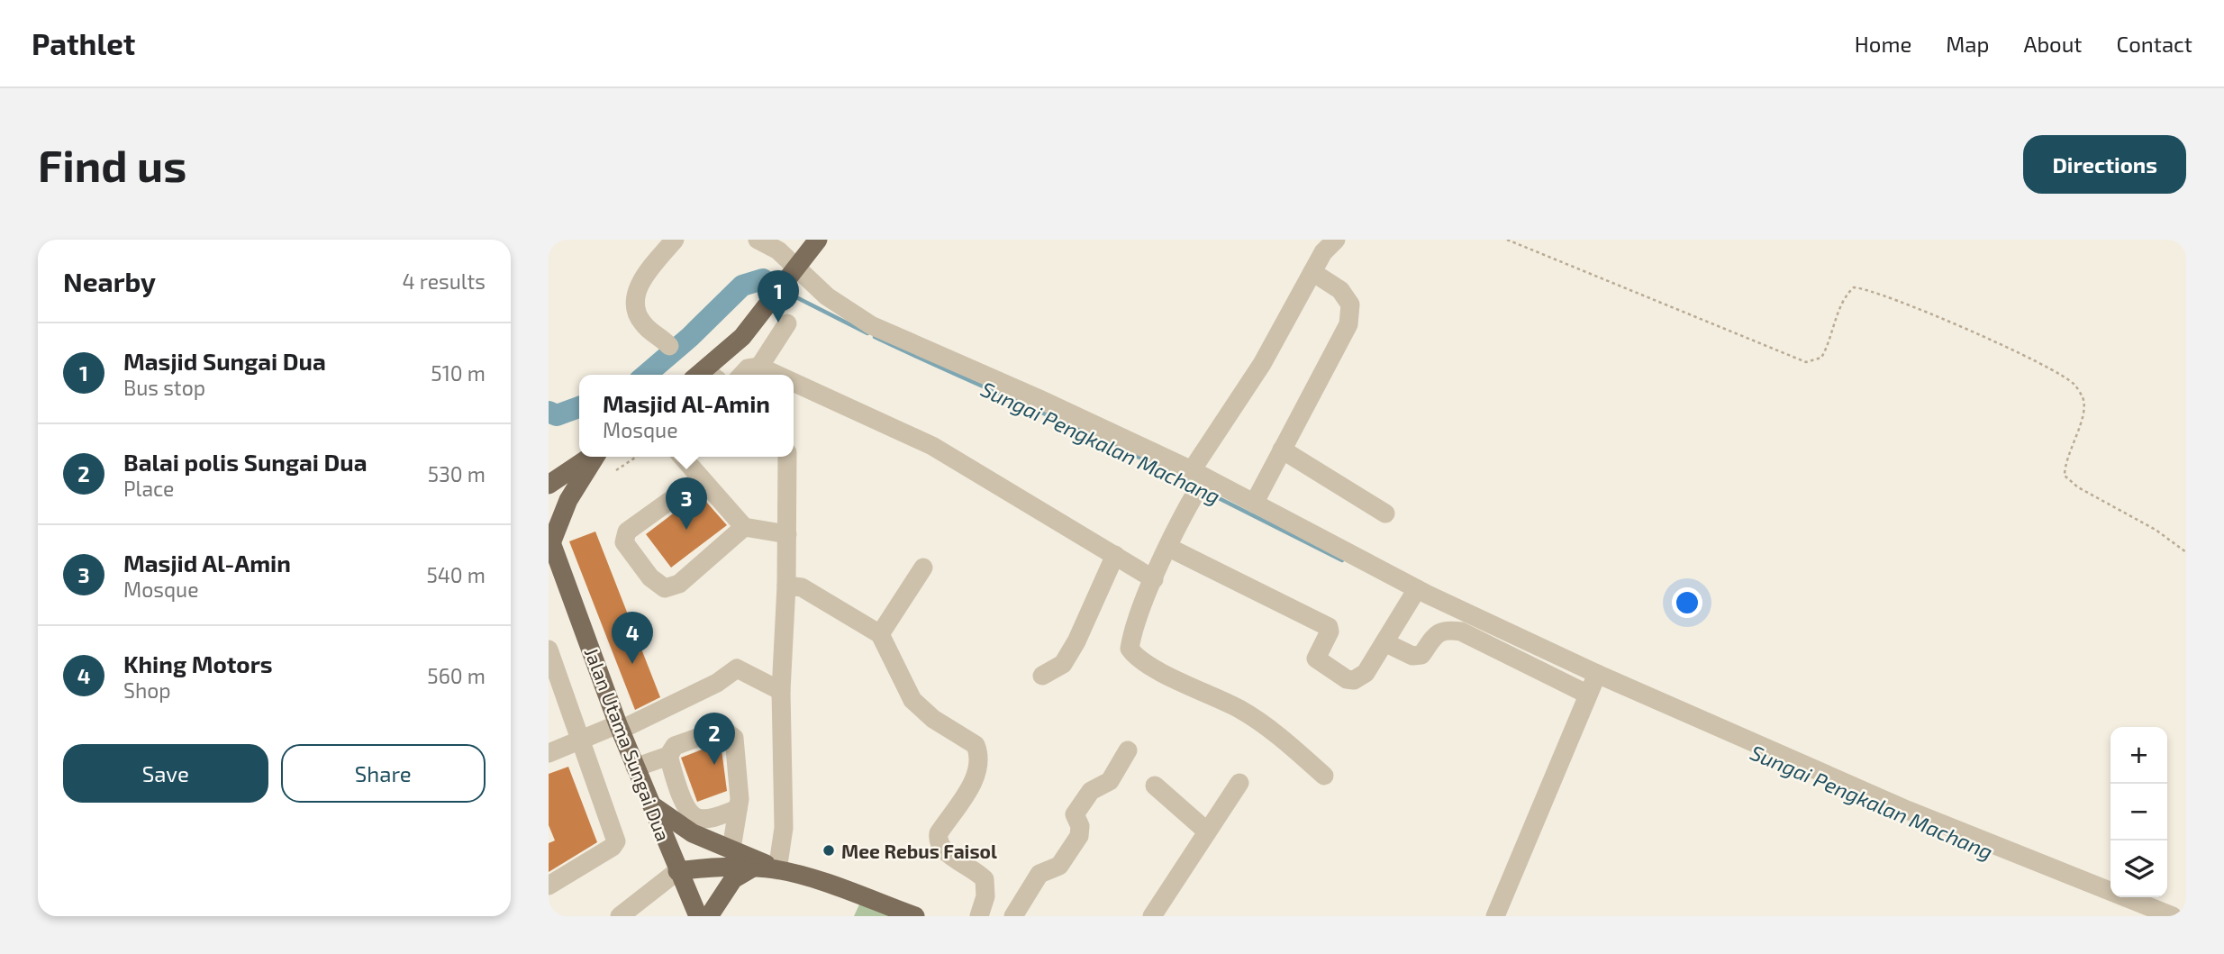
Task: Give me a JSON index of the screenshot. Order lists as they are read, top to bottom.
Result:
{
  "streets": {
    "main road": ["Jalan Utama Sungai Dua"]
  },
  "water": ["Sungai Pengkalan Machang"],
  "places": ["Mee Rebus Faisol"],
  "page": {
    "header": "Pathlet",
    "nav": [
      "Home",
      "Map",
      "About",
      "Contact"
    ],
    "buttons": [
      "Directions",
      ["Save", "Share"]
    ],
    "title": "Find us",
    "heading": ["Nearby", "4 results"],
    "pins": [
      "1",
      "3",
      "4",
      "2"
    ],
    "list": [
      {
        "mark": "1",
        "name": "Masjid Sungai Dua",
        "note": "Bus stop",
        "value": "510 m"
      },
      {
        "mark": "2",
        "name": "Balai polis Sungai Dua",
        "note": "Place",
        "value": "530 m"
      },
      {
        "mark": "3",
        "name": "Masjid Al-Amin",
        "note": "Mosque",
        "value": "540 m"
      },
      {
        "mark": "4",
        "name": "Khing Motors",
        "note": "Shop",
        "value": "560 m"
      }
    ],
    "popup": ["Masjid Al-Amin", "Mosque"],
    "map_buttons": ["+", "−"]
  }
}
